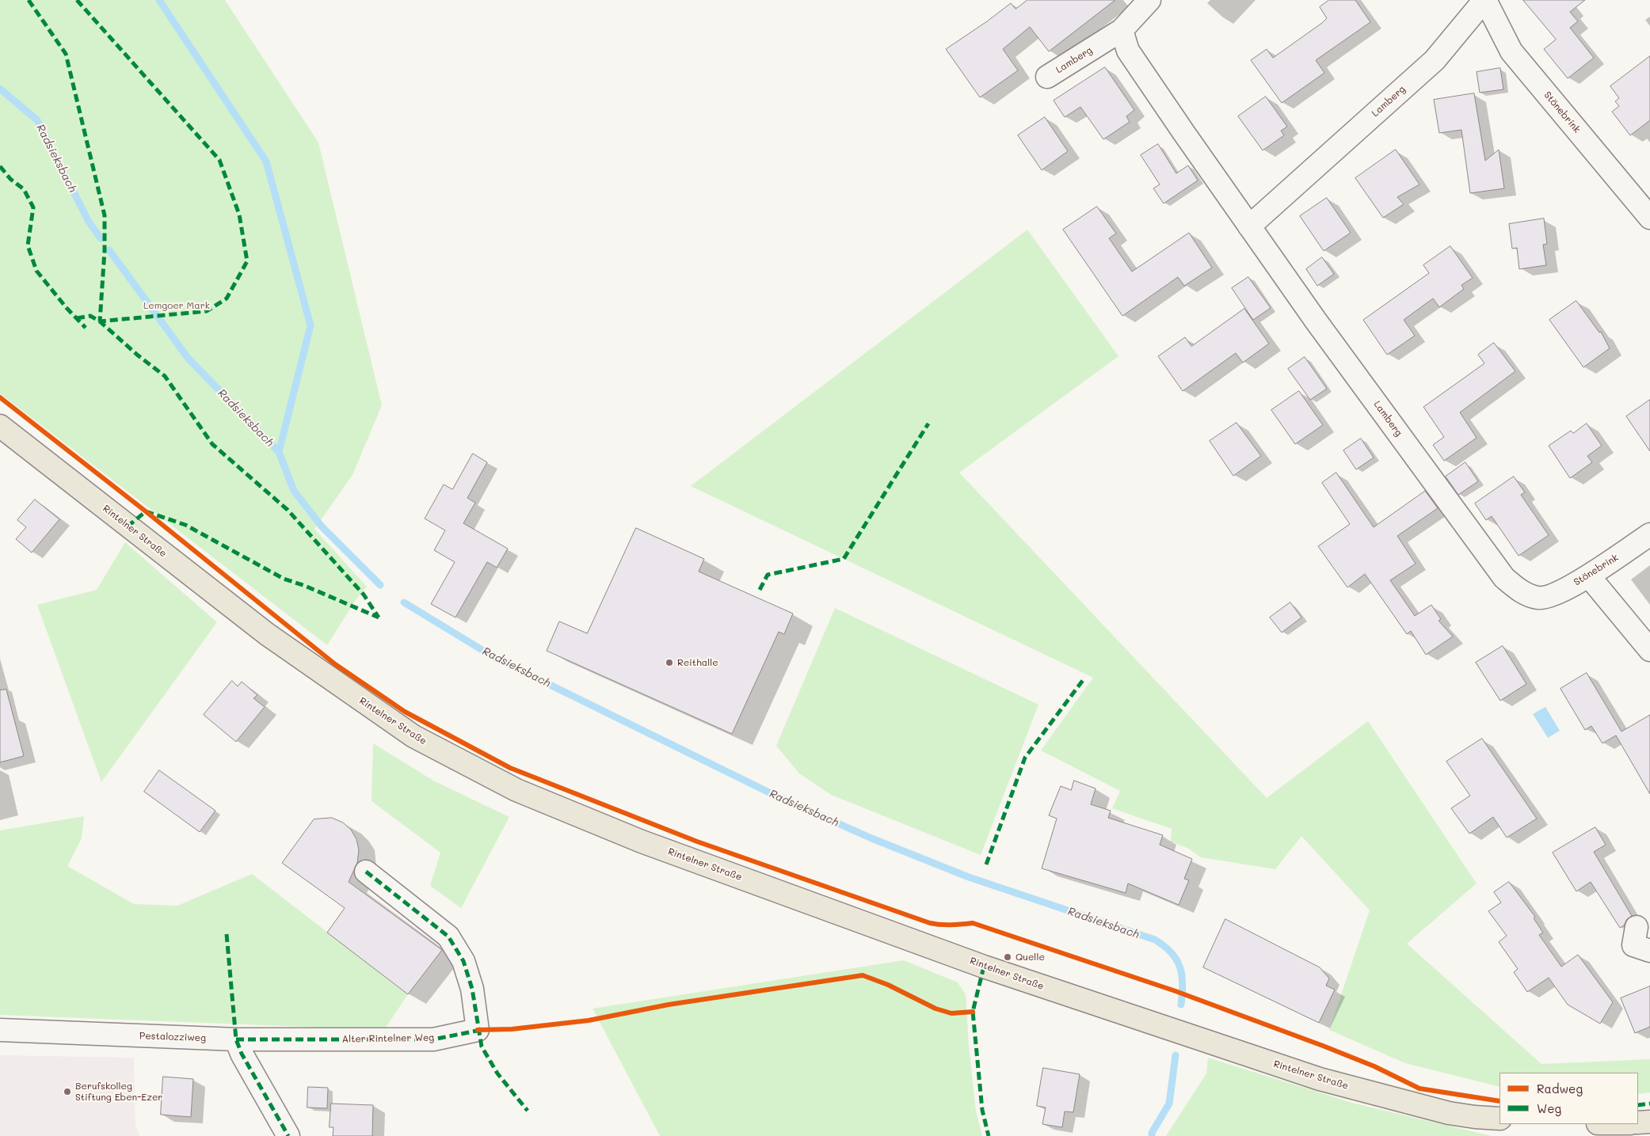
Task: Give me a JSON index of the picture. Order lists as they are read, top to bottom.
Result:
{
  "streets": {
    "main road": ["Rintelner Straße"],
    "street": [
      "Lamberg",
      "Stönebrink",
      "Pestalozziweg",
      "Alter Rintelner Weg"
    ]
  },
  "crossings": [
    ["Lamberg", "Stönebrink"],
    ["Pestalozziweg", "Alter Rintelner Weg"]
  ],
  "water": ["Radsieksbach"],
  "parks": ["Lemgoer Mark"],
  "places": ["Reithalle", "Quelle", "Berufskolleg Stiftung Eben-Ezer"],
  "legend": ["Radweg", "Weg"]
}
